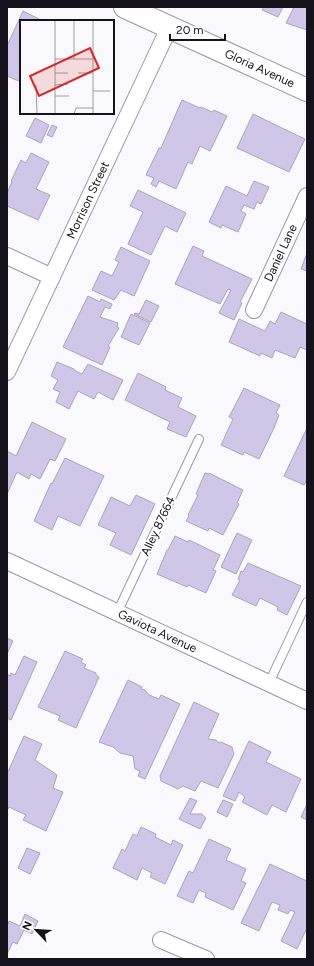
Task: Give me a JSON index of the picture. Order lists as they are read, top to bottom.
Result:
{
  "streets": {
    "street": [
      "Gloria Avenue",
      "Morrison Street",
      "Daniel Lane",
      "Gaviota Avenue"
    ],
    "lane": ["Alley 87664"]
  },
  "crossings": [
    ["Gloria Avenue", "Morrison Street"],
    ["Alley 87664", "Gaviota Avenue"]
  ],
  "scale_bar": "20 m",
  "north": "top left"
}
